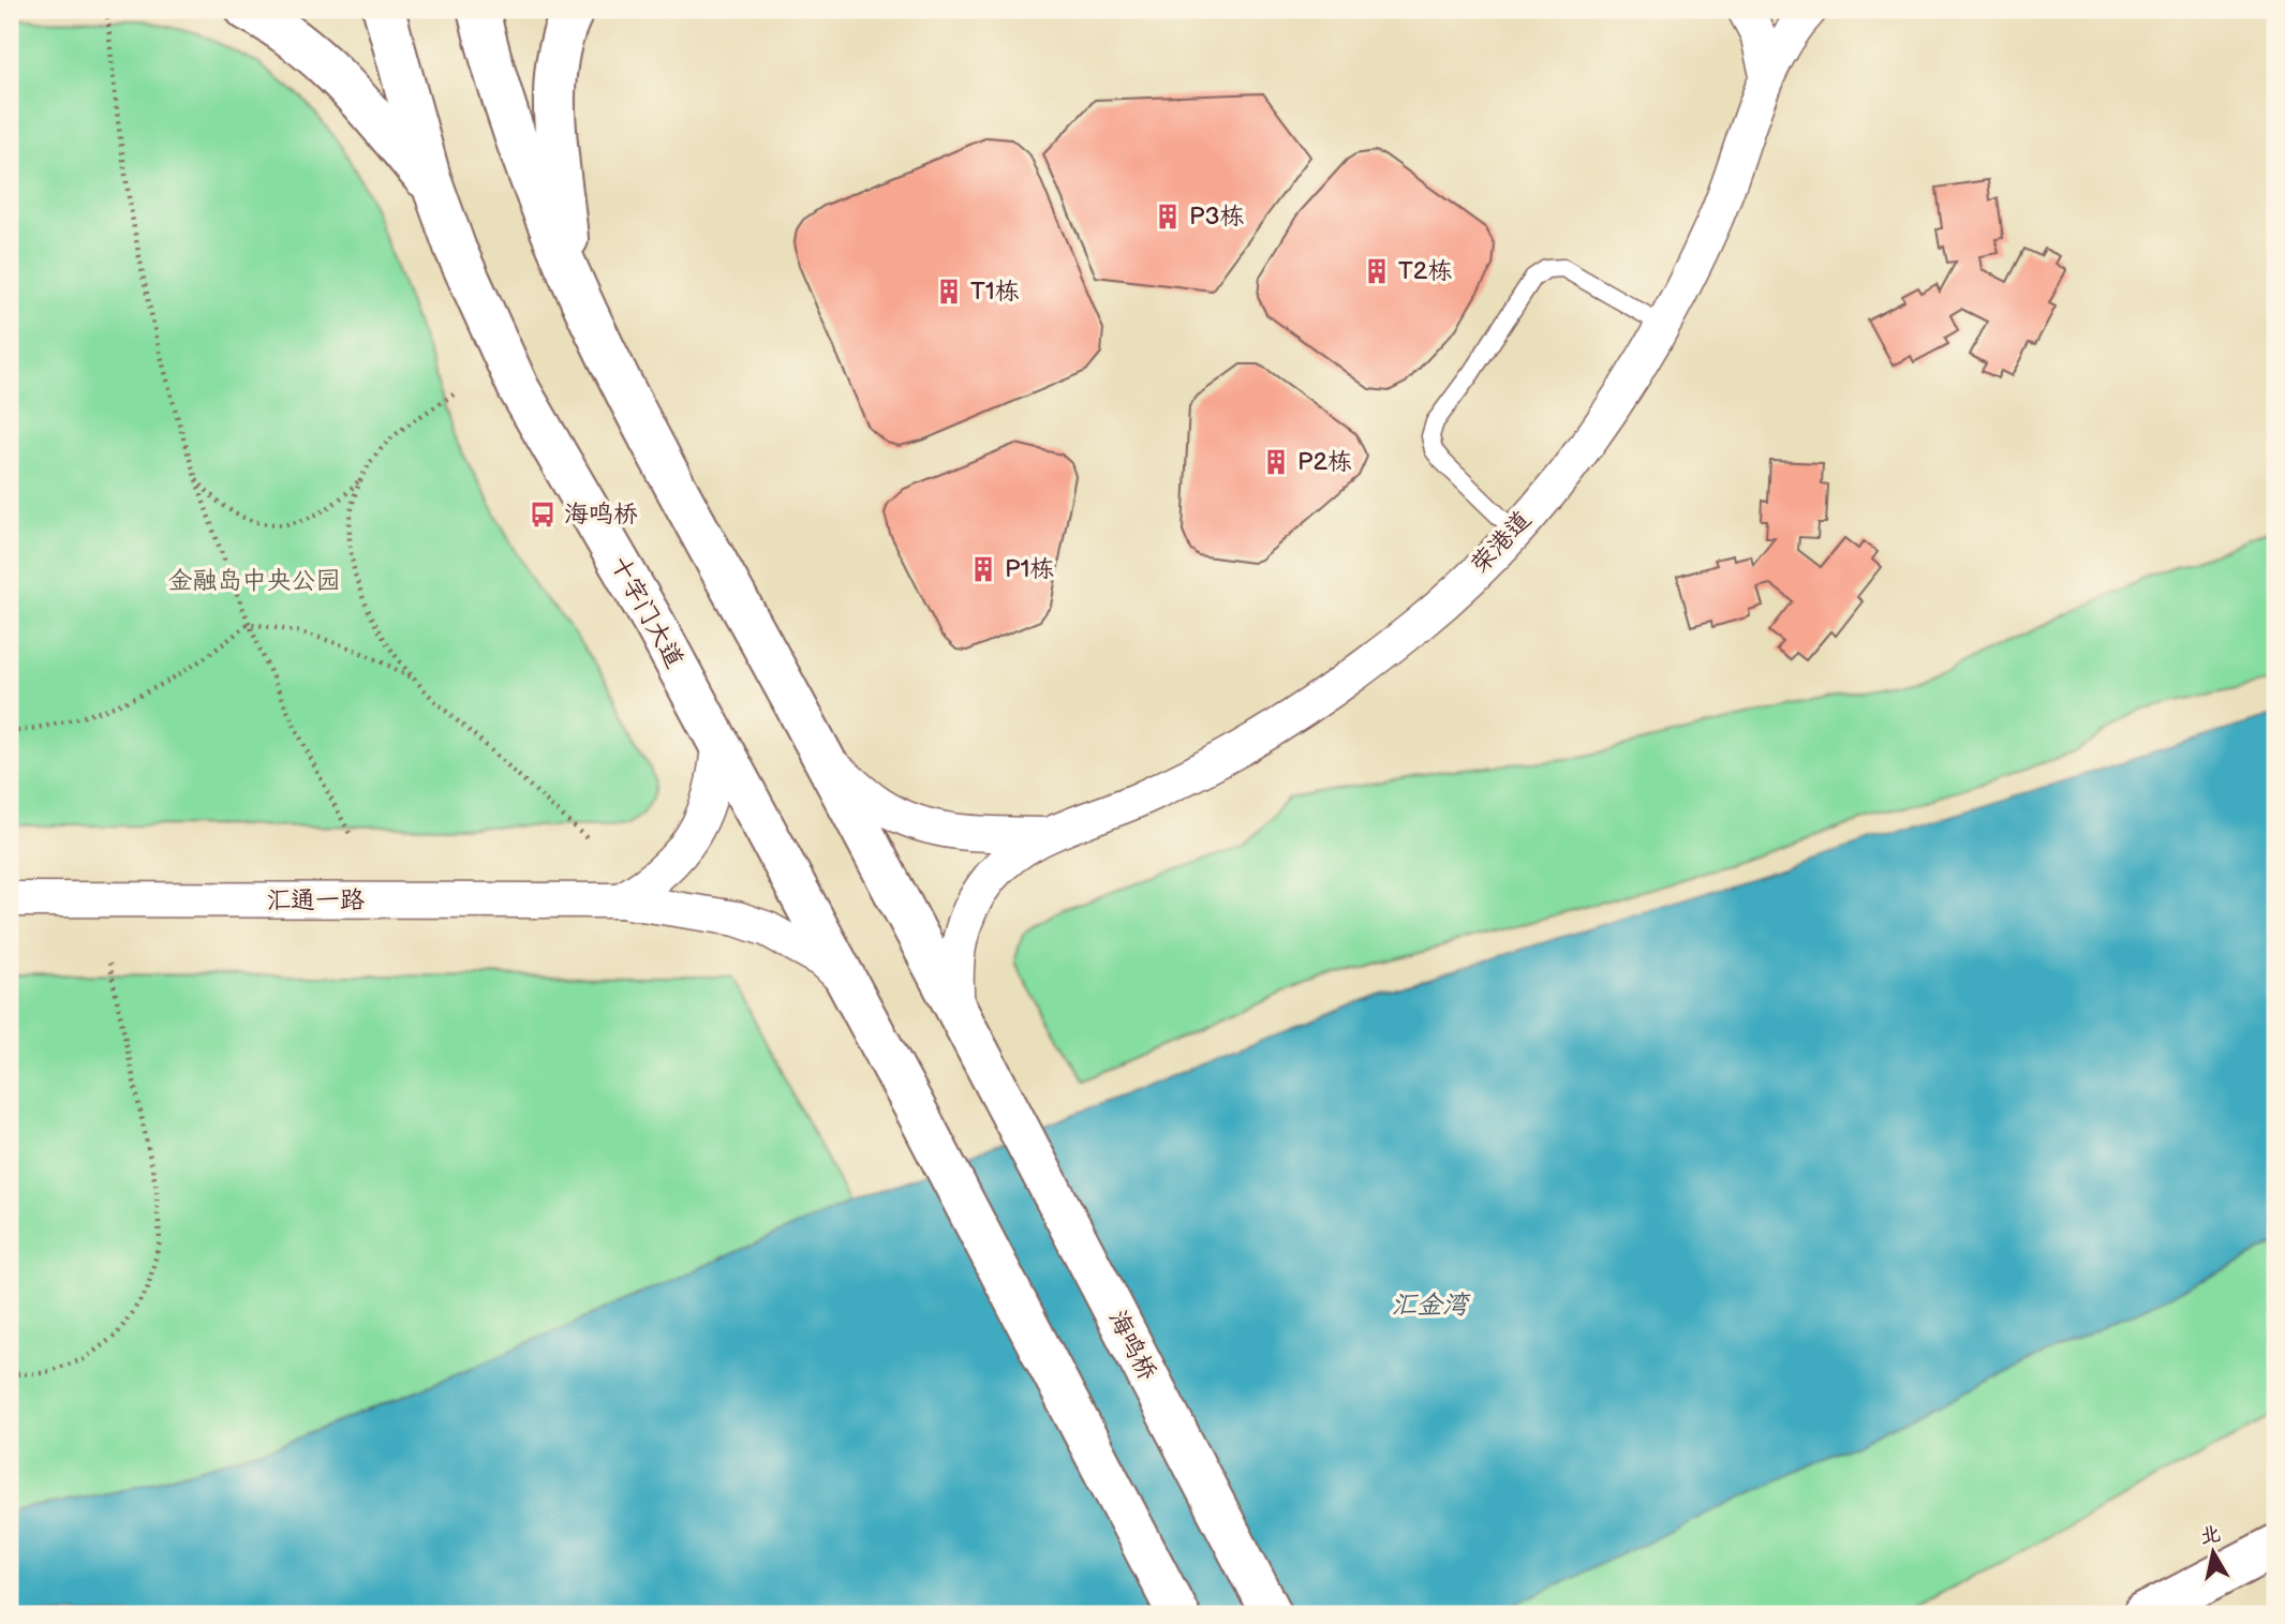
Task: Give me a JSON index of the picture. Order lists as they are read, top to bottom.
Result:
{
  "streets": {
    "street": [
      "荣港道",
      "十字门大道",
      "汇通一路",
      "海鸣桥"
    ]
  },
  "crossings": [
    ["十字门大道", "汇通一路"]
  ],
  "water": ["汇金湾"],
  "parks": ["金融岛中央公园"],
  "places": {
    "building": [
      "P3栋",
      "T2栋",
      "T1栋",
      "P2栋",
      "P1栋"
    ],
    "bus stop": ["海鸣桥"]
  },
  "north": "top"
}
